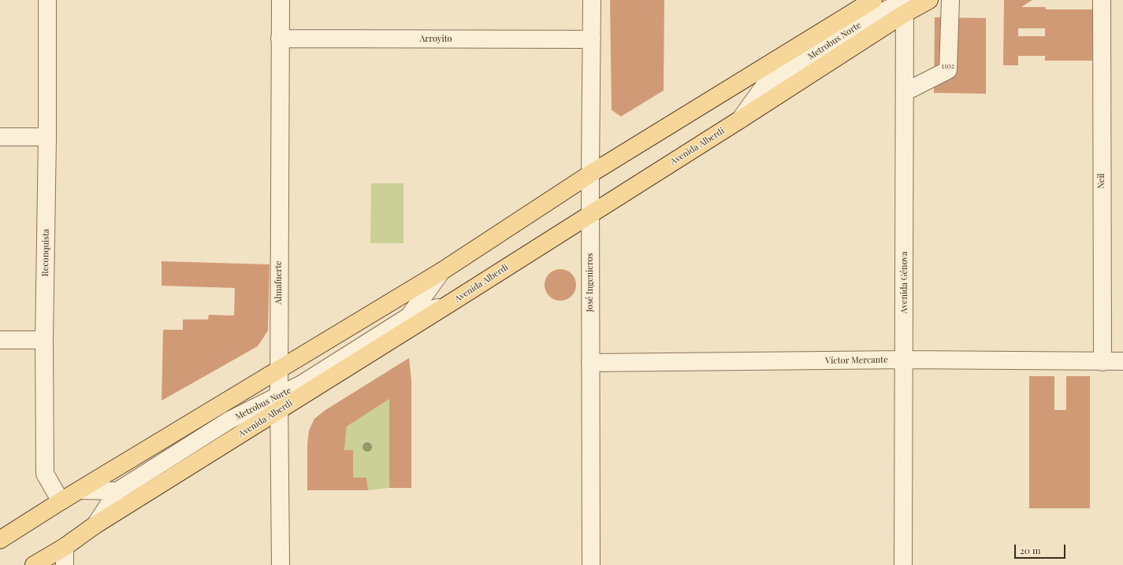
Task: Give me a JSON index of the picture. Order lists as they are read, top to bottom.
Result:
{
  "streets": {
    "main road": ["Avenida Alberdi"],
    "street": [
      "Arroyito",
      "Metrobus Norte",
      "Neil",
      "Reconquista",
      "Almafuerte",
      "José Ingenieros",
      "Avenida Génova",
      "Víctor Mercante"
    ]
  },
  "crossings": [
    ["Arroyito", "Almafuerte"],
    ["Arroyito", "José Ingenieros"],
    ["Metrobus Norte", "Avenida Alberdi"],
    ["Metrobus Norte", "Almafuerte"],
    ["Metrobus Norte", "Avenida Génova"],
    ["Avenida Alberdi", "Almafuerte"],
    ["Avenida Alberdi", "José Ingenieros"],
    ["Avenida Alberdi", "Avenida Génova"],
    ["Neil", "Víctor Mercante"],
    ["José Ingenieros", "Víctor Mercante"],
    ["Avenida Génova", "Víctor Mercante"]
  ],
  "house_numbers": ["1102"],
  "scale_bar": "20 m"
}
